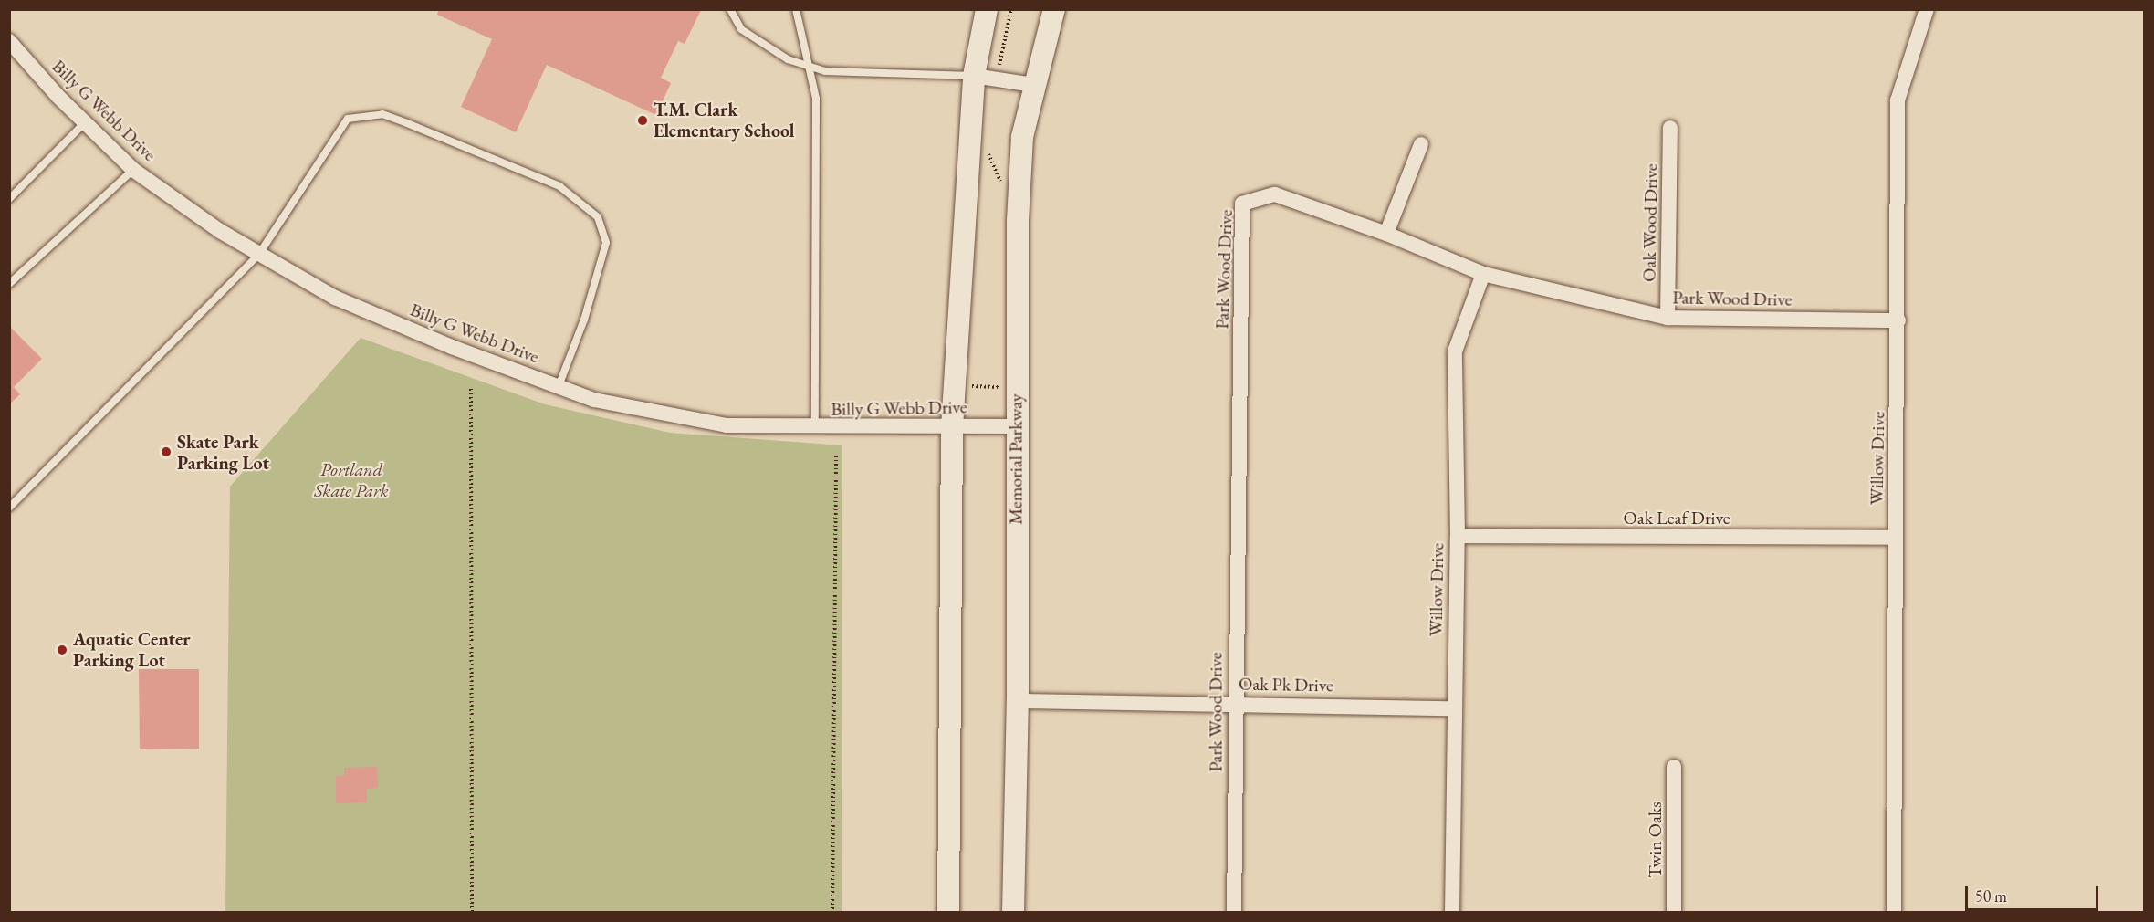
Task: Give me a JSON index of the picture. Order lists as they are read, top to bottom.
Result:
{
  "streets": {
    "street": [
      "Billy G Webb Drive",
      "Oak Wood Drive",
      "Park Wood Drive",
      "Willow Drive",
      "Memorial Parkway",
      "Oak Leaf Drive",
      "Oak Pk Drive",
      "Twin Oaks"
    ]
  },
  "crossings": [
    ["Billy G Webb Drive", "Memorial Parkway"],
    ["Oak Wood Drive", "Park Wood Drive"],
    ["Park Wood Drive", "Willow Drive"],
    ["Park Wood Drive", "Oak Pk Drive"],
    ["Willow Drive", "Oak Leaf Drive"],
    ["Willow Drive", "Oak Pk Drive"],
    ["Memorial Parkway", "Oak Pk Drive"]
  ],
  "parks": ["Portland Skate Park"],
  "places": ["T.M. Clark Elementary School", "Skate Park Parking Lot", "Aquatic Center Parking Lot"],
  "scale_bar": "50 m"
}
